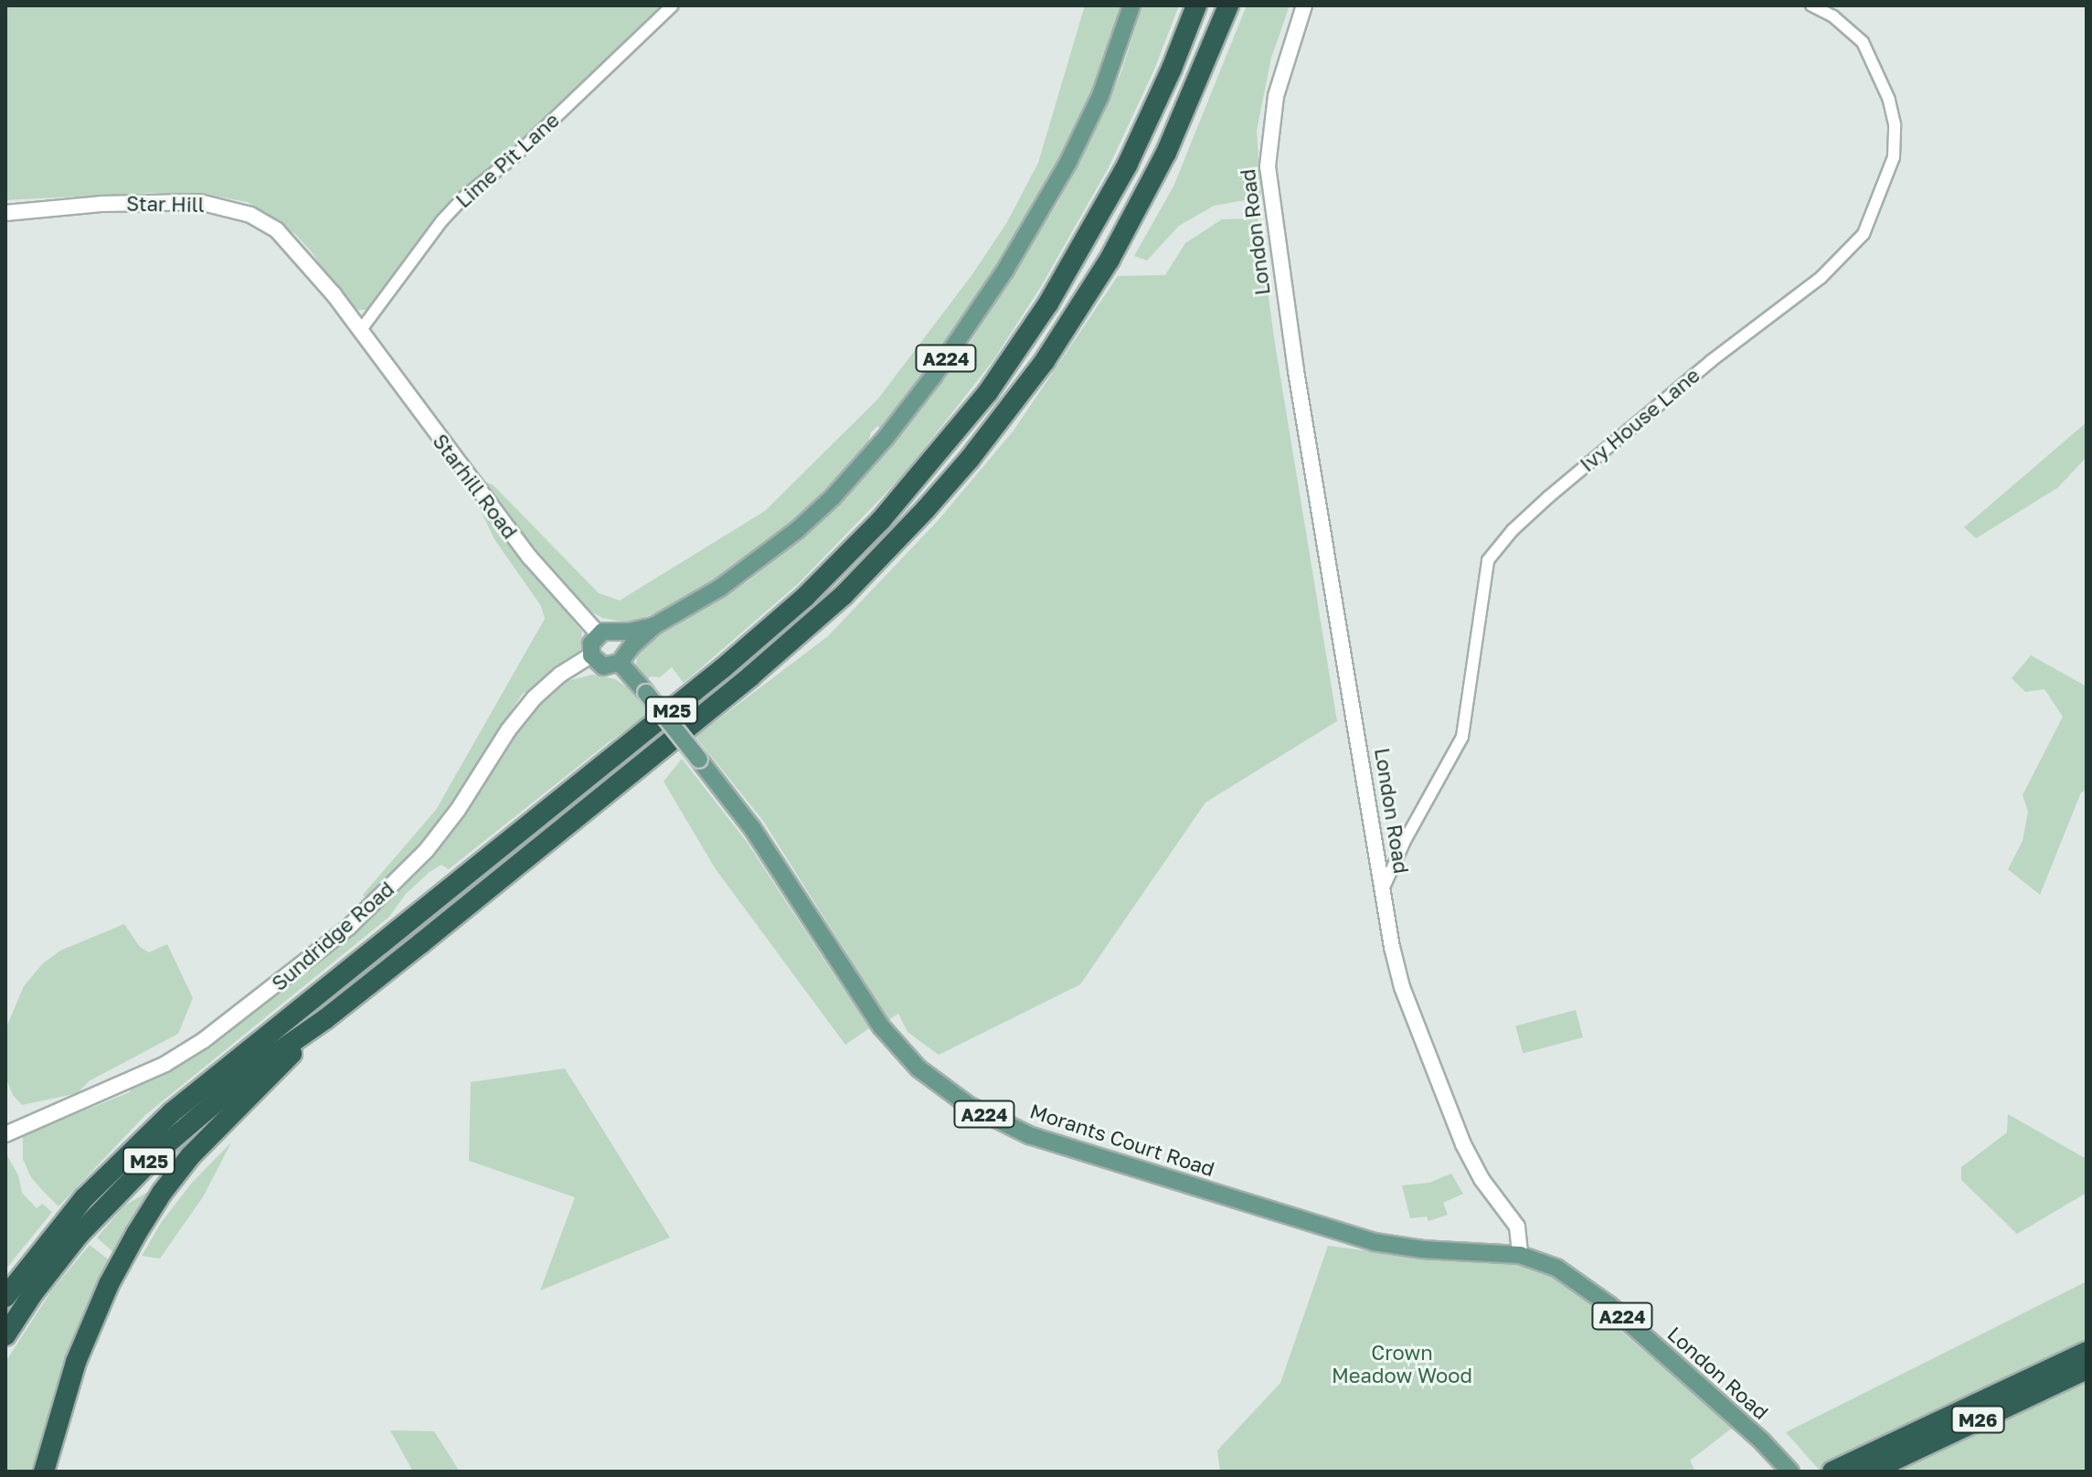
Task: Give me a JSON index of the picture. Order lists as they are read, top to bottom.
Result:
{
  "streets": {
    "highway": ["M25", "M26"],
    "main road": ["London Road", "A224", "Morants Court Road"],
    "street": [
      "Lime Pit Lane",
      "Star Hill",
      "Ivy House Lane",
      "Starhill Road",
      "Sundridge Road"
    ]
  },
  "crossings": [
    ["Lime Pit Lane", "Star Hill"],
    ["Lime Pit Lane", "Starhill Road"],
    ["Star Hill", "Starhill Road"],
    ["London Road", "Ivy House Lane"],
    ["London Road", "Morants Court Road"],
    ["A224", "Starhill Road"],
    ["A224", "Sundridge Road"],
    ["A224", "Morants Court Road"],
    ["Starhill Road", "Sundridge Road"],
    ["Starhill Road", "Morants Court Road"],
    ["Sundridge Road", "Morants Court Road"]
  ],
  "parks": ["Crown Meadow Wood"]
}
